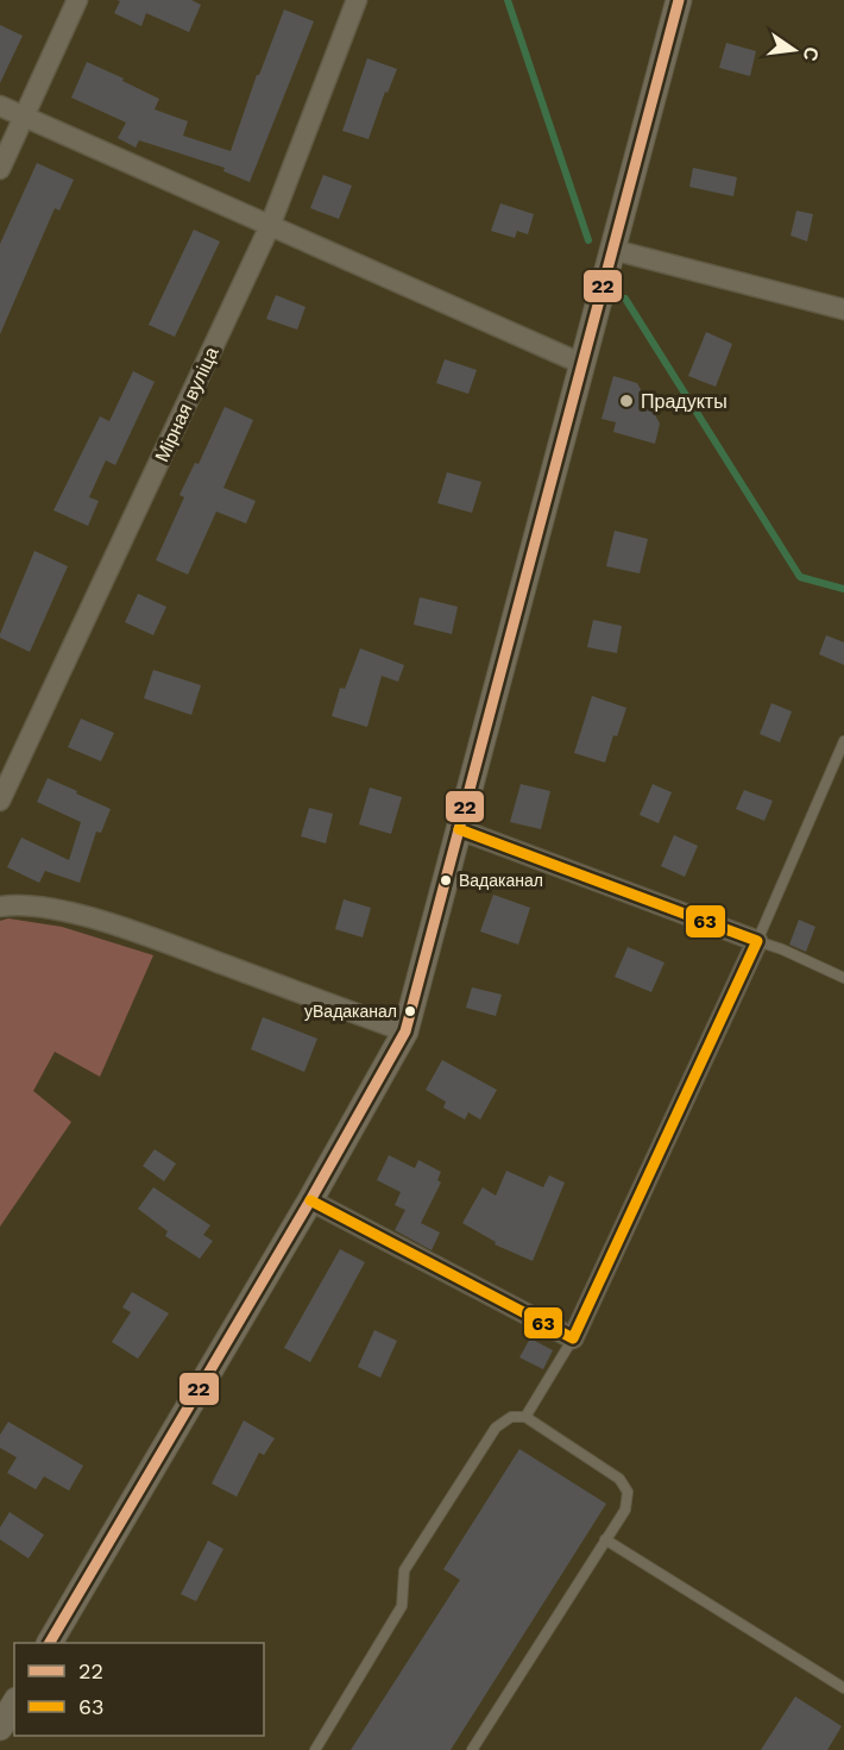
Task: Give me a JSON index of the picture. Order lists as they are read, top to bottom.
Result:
{
  "streets": {
    "street": ["Мірная вуліца"]
  },
  "places": ["Прадукты", "Вадаканал", "уВадаканал"],
  "lines": ["transit line 22", "transit line 63"],
  "legend": ["22", "63"],
  "north": "right"
}
